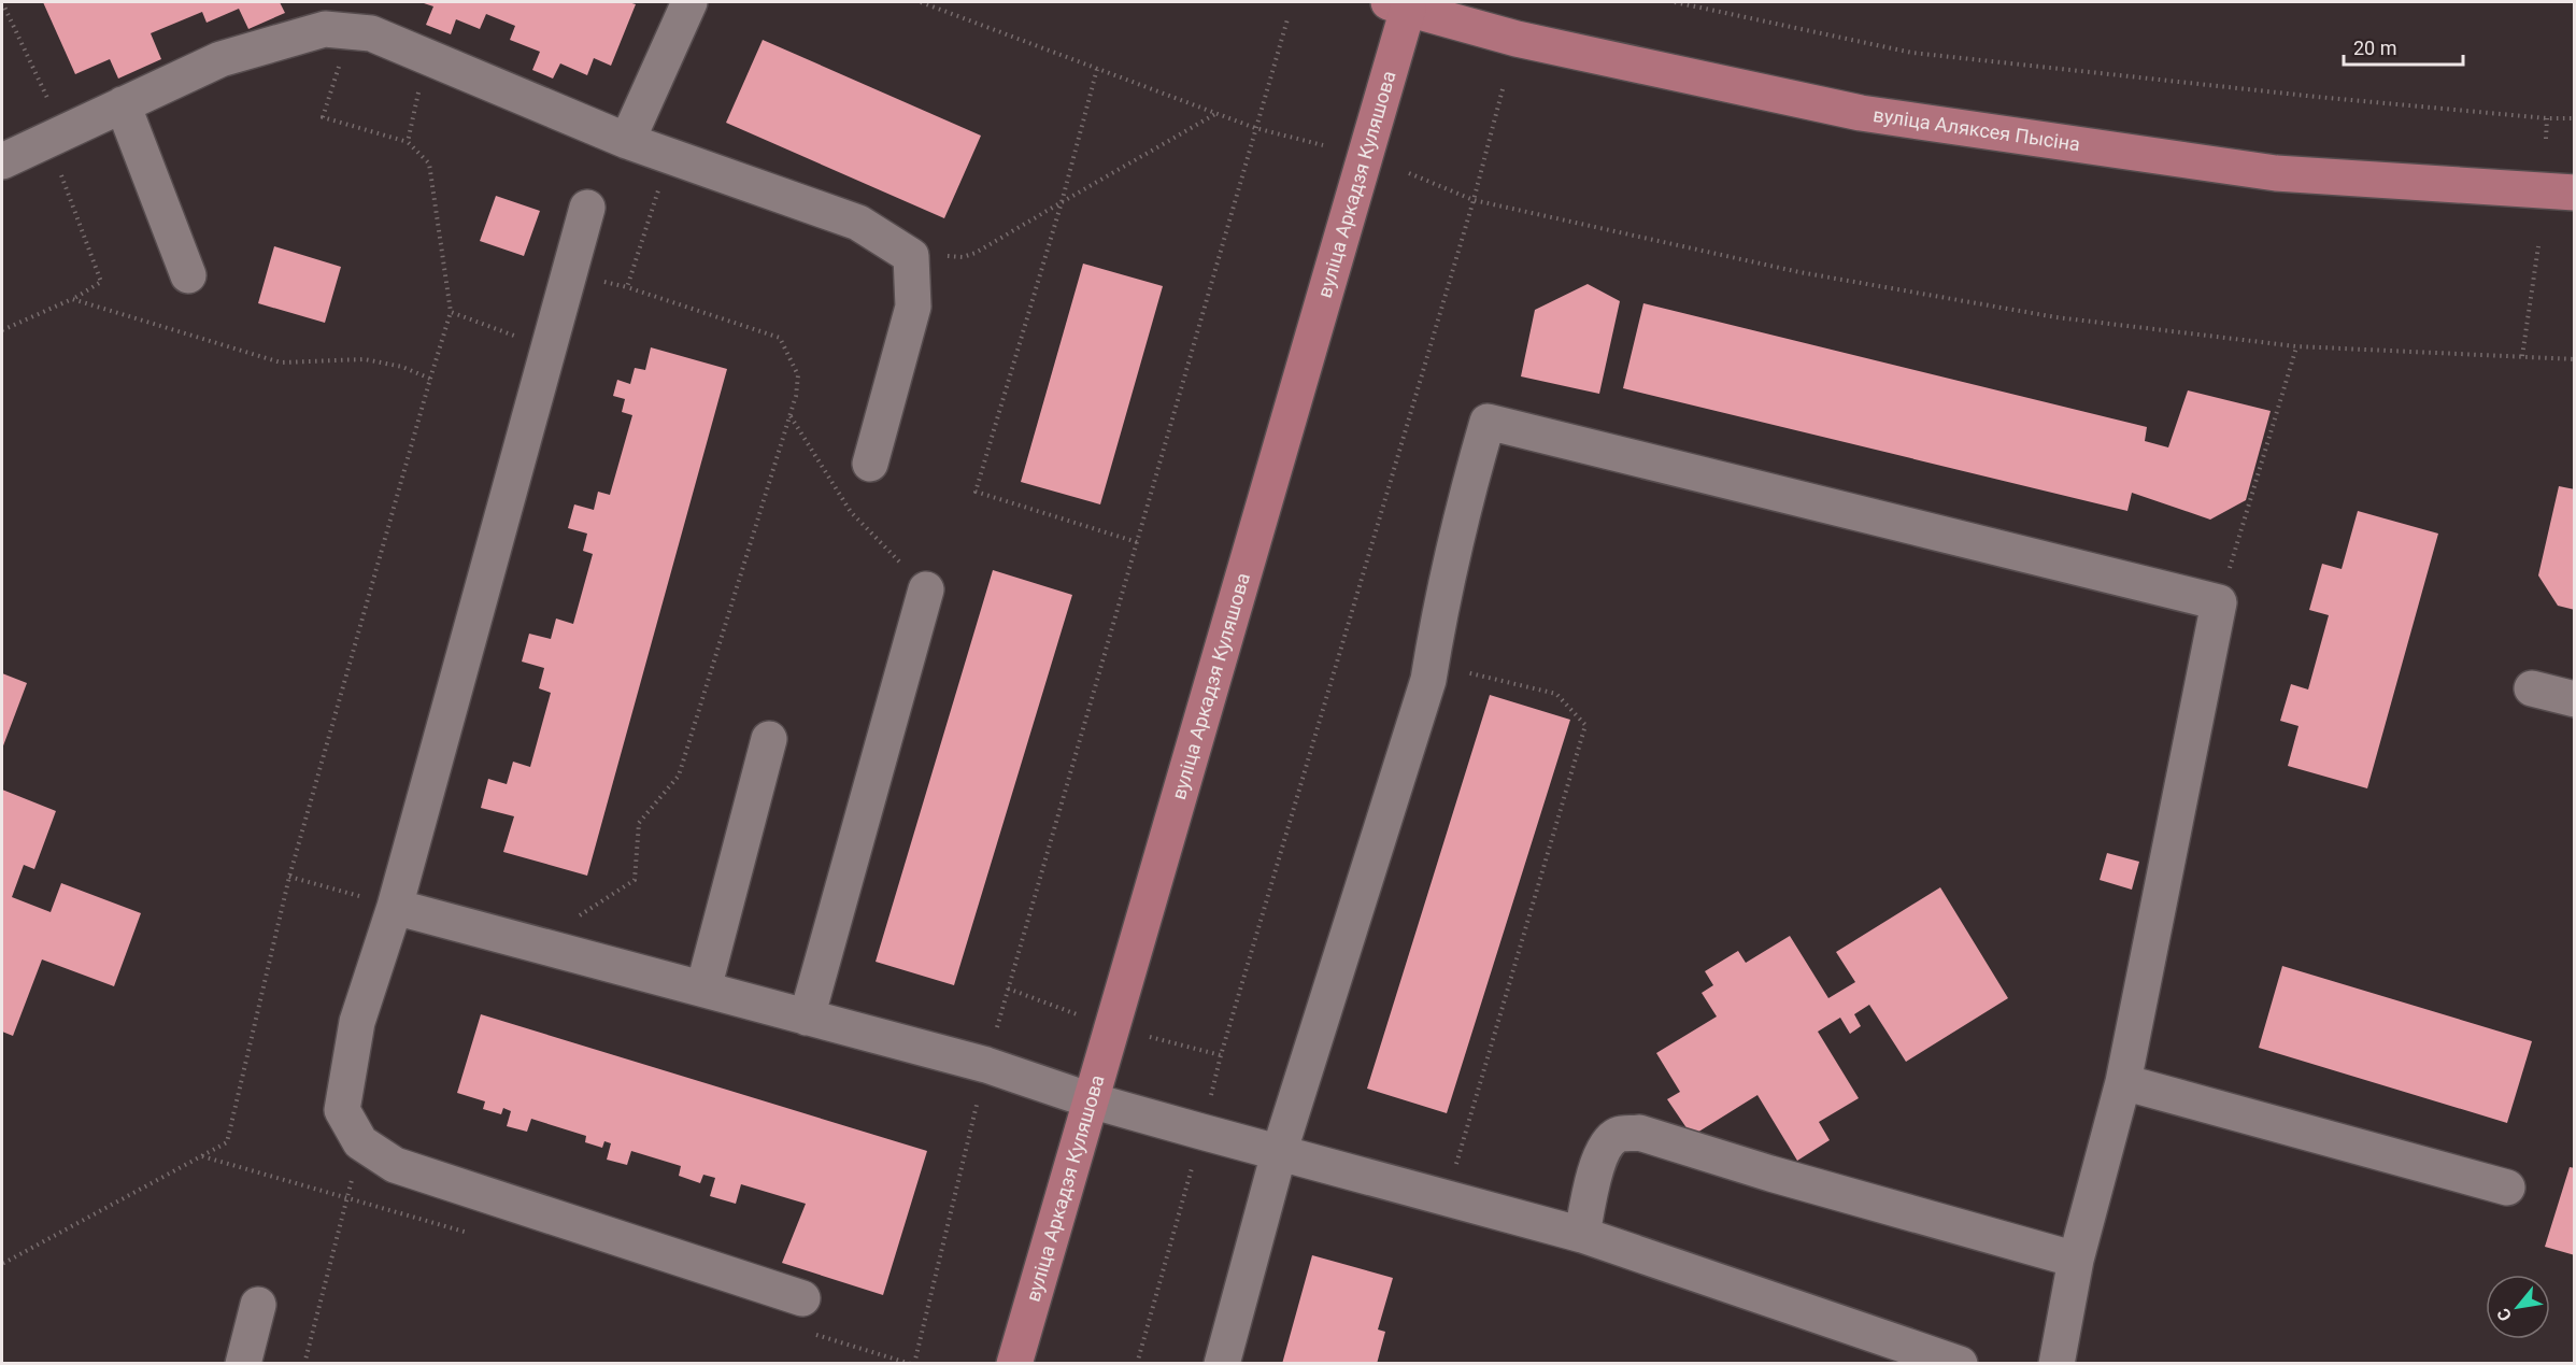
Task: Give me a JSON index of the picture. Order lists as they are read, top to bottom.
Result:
{
  "streets": {
    "main road": ["вуліца Аляксея Пысіна", "вуліца Аркадзя Куляшова"]
  },
  "crossings": [
    ["вуліца Аляксея Пысіна", "вуліца Аркадзя Куляшова"]
  ],
  "scale_bar": "20 m",
  "north": "bottom left"
}
